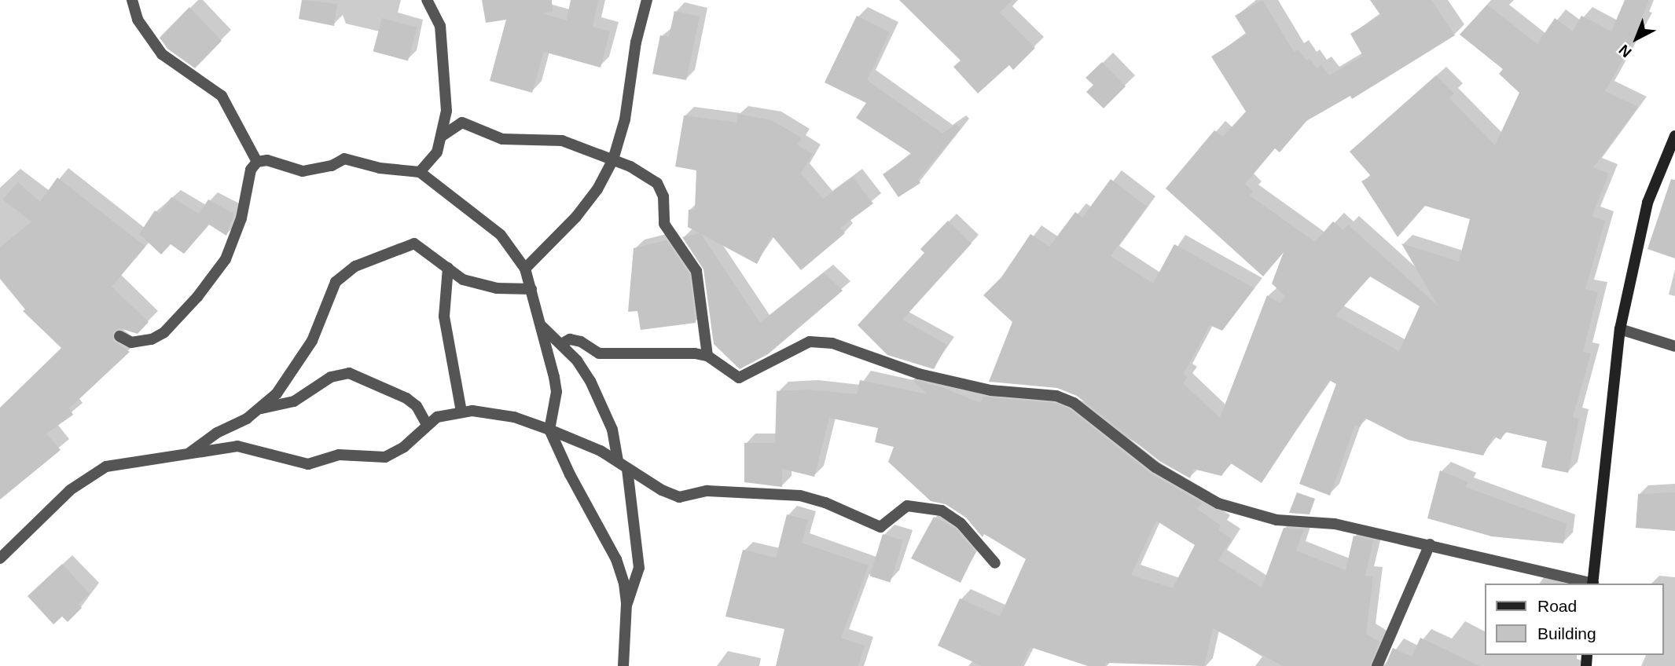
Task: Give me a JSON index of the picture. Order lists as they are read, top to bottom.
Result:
{
  "legend": ["Road", "Building"],
  "north": "bottom left"
}
